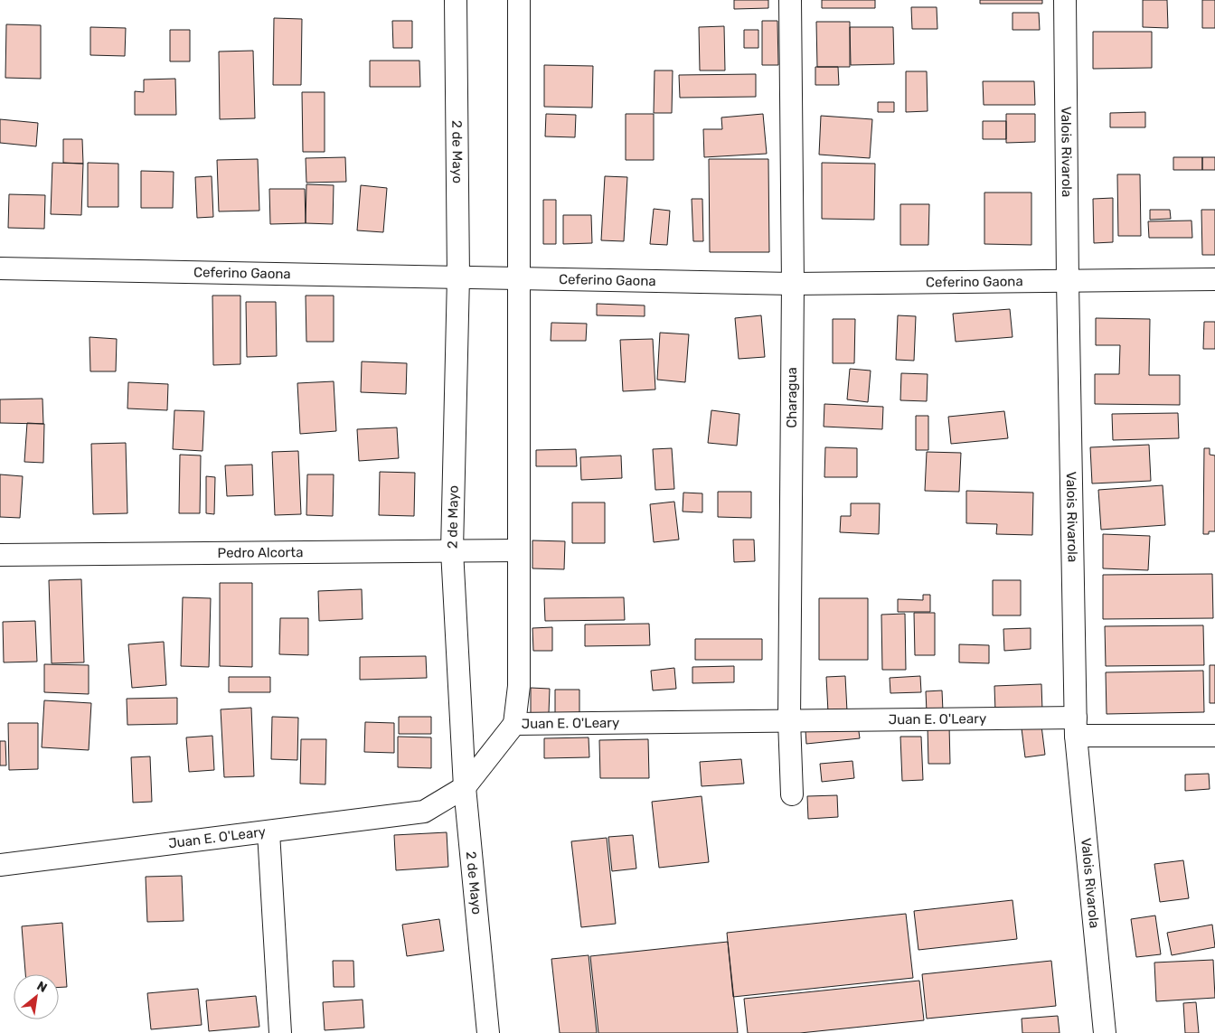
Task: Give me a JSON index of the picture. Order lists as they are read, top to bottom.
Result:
{
  "streets": {
    "street": [
      "2 de Mayo",
      "Valois Rivarola",
      "Ceferino Gaona",
      "Charagua",
      "Pedro Alcorta",
      "Juan E. O'Leary"
    ]
  },
  "crossings": [
    ["2 de Mayo", "Ceferino Gaona"],
    ["2 de Mayo", "Pedro Alcorta"],
    ["2 de Mayo", "Juan E. O'Leary"],
    ["Valois Rivarola", "Ceferino Gaona"],
    ["Valois Rivarola", "Juan E. O'Leary"],
    ["Ceferino Gaona", "Charagua"],
    ["Charagua", "Juan E. O'Leary"]
  ],
  "north": "top right"
}
